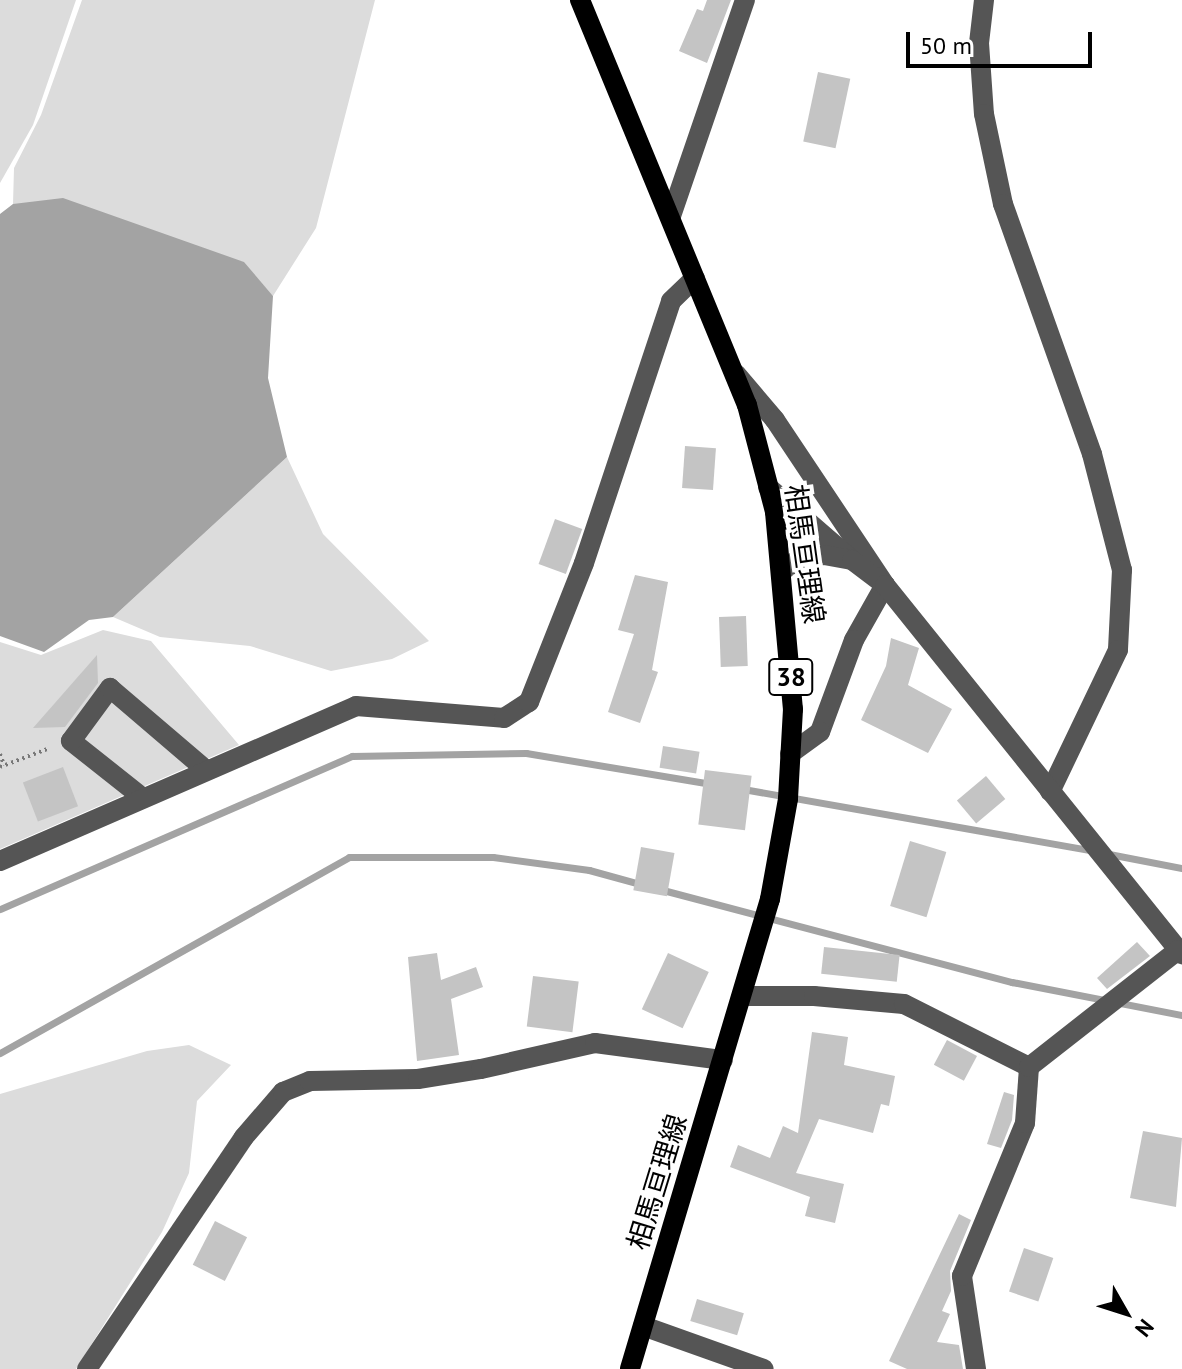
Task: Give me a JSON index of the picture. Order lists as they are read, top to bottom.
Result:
{
  "streets": {
    "main road": ["相馬亘理線", "38"]
  },
  "scale_bar": "50 m",
  "north": "bottom right"
}
